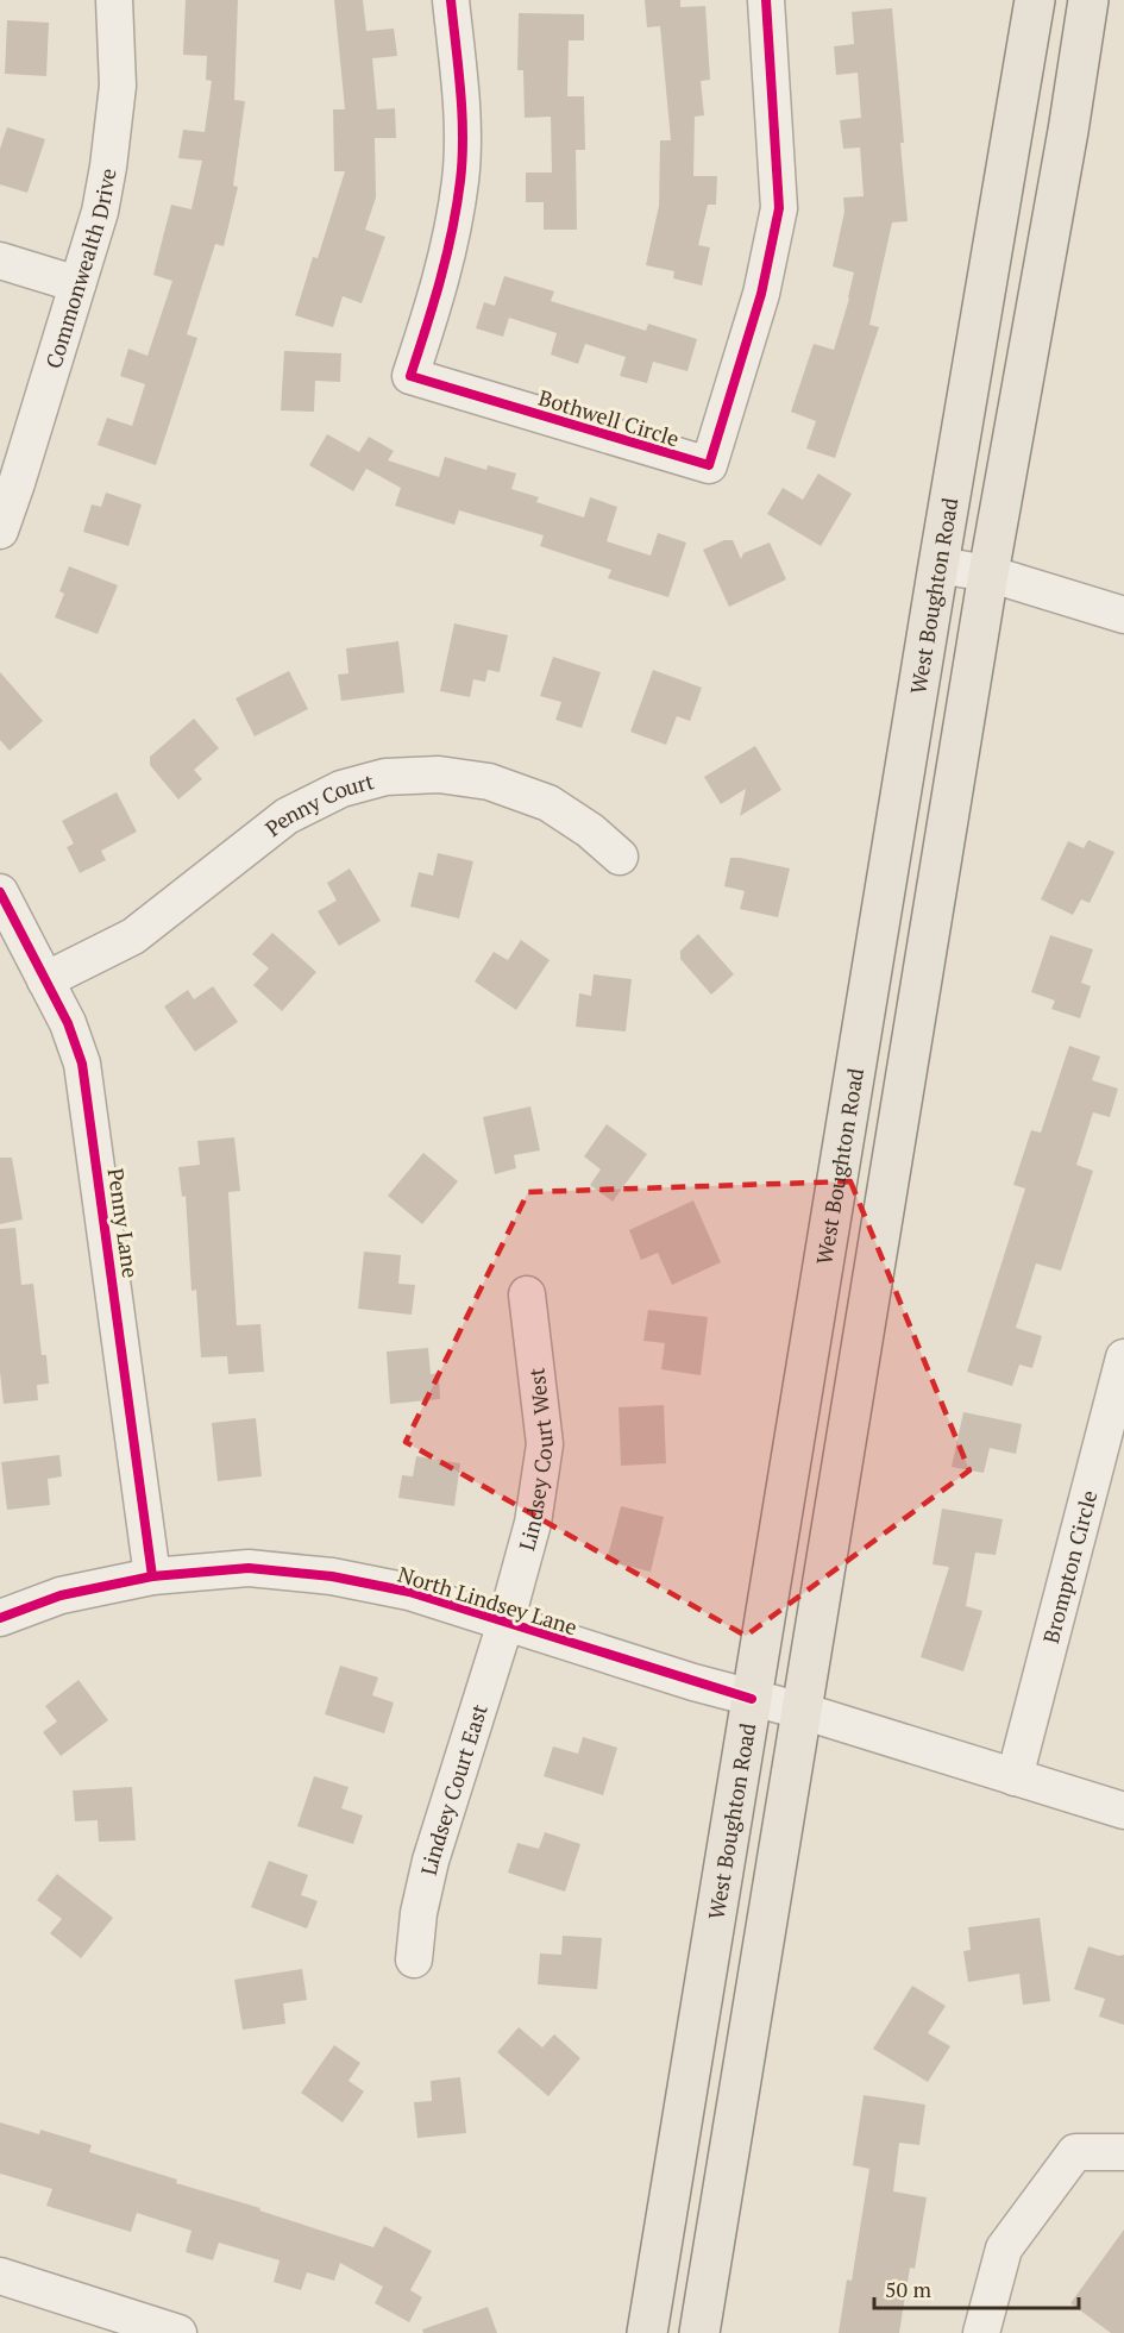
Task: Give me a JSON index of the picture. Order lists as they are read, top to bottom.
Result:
{
  "streets": {
    "main road": ["West Boughton Road"],
    "street": [
      "Commonwealth Drive",
      "Bothwell Circle",
      "Penny Court",
      "Penny Lane",
      "Lindsey Court West",
      "Brompton Circle",
      "North Lindsey Lane",
      "Lindsey Court East"
    ]
  },
  "crossings": [
    ["West Boughton Road", "North Lindsey Lane"],
    ["Penny Court", "Penny Lane"],
    ["Penny Lane", "North Lindsey Lane"],
    ["Lindsey Court West", "North Lindsey Lane"],
    ["Lindsey Court West", "Lindsey Court East"],
    ["North Lindsey Lane", "Lindsey Court East"]
  ],
  "scale_bar": "50 m"
}
